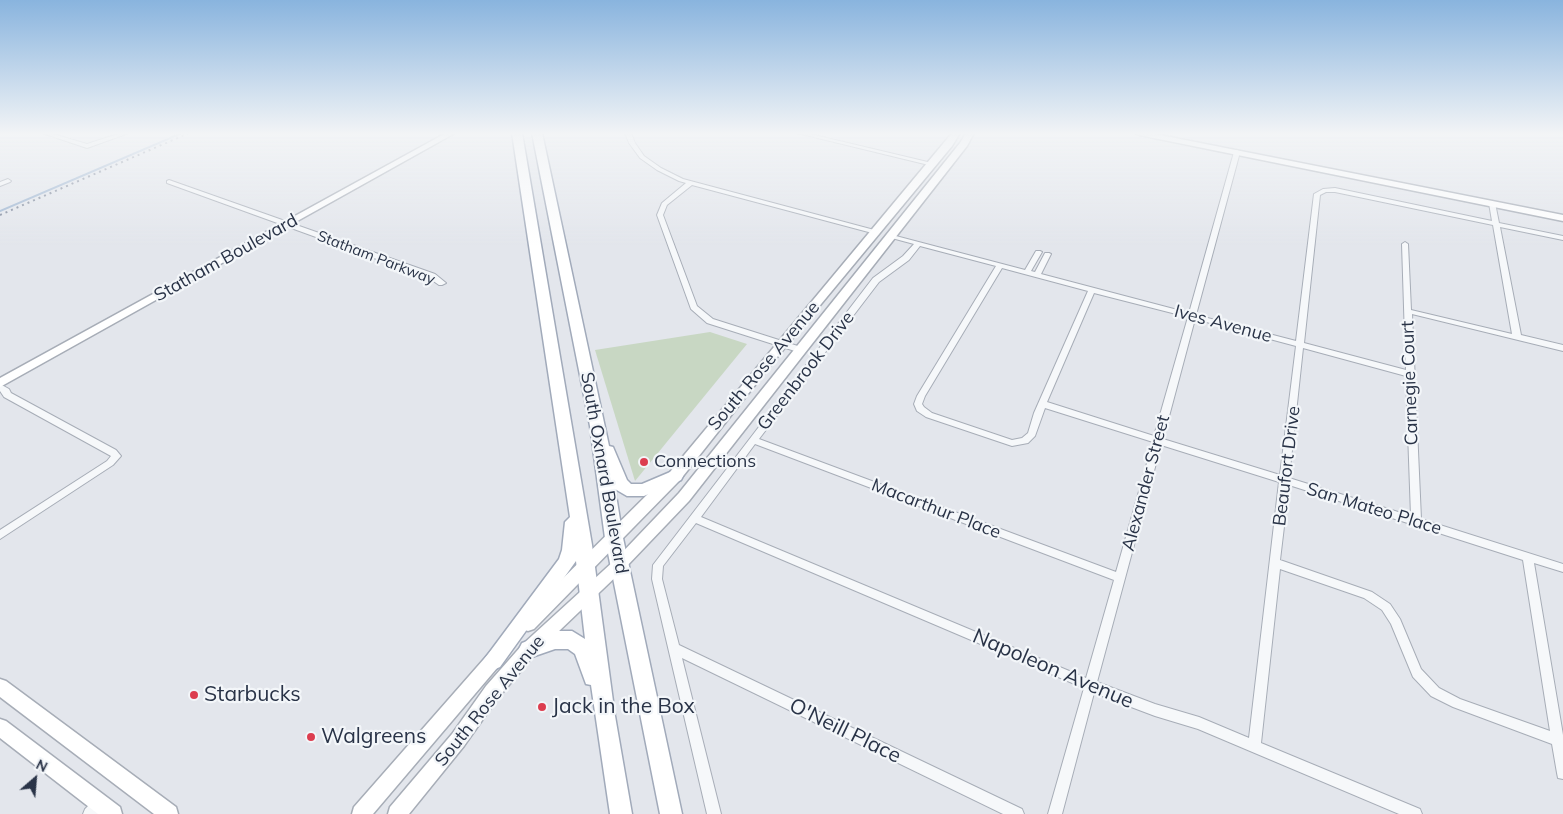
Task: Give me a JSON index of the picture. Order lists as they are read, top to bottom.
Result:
{
  "streets": {
    "main road": ["Statham Boulevard", "South Rose Avenue", "South Oxnard Boulevard"],
    "street": [
      "Statham Parkway",
      "Ives Avenue",
      "Greenbrook Drive",
      "Carnegie Court",
      "Beaufort Drive",
      "Alexander Street",
      "Macarthur Place",
      "San Mateo Place",
      "Napoleon Avenue",
      "O'Neill Place"
    ]
  },
  "crossings": [
    ["Statham Boulevard", "Statham Parkway"],
    ["Ives Avenue", "South Rose Avenue"],
    ["Ives Avenue", "Greenbrook Drive"],
    ["Ives Avenue", "Carnegie Court"],
    ["Ives Avenue", "Beaufort Drive"],
    ["Ives Avenue", "Alexander Street"],
    ["South Rose Avenue", "South Oxnard Boulevard"],
    ["Greenbrook Drive", "Macarthur Place"],
    ["Greenbrook Drive", "Napoleon Avenue"],
    ["Greenbrook Drive", "O'Neill Place"],
    ["Carnegie Court", "San Mateo Place"],
    ["Beaufort Drive", "San Mateo Place"],
    ["Beaufort Drive", "Napoleon Avenue"],
    ["Alexander Street", "Macarthur Place"],
    ["Alexander Street", "San Mateo Place"],
    ["Alexander Street", "Napoleon Avenue"]
  ],
  "places": [
    "Connections",
    "Starbucks",
    "Jack in the Box",
    "Walgreens"
  ],
  "north": "top right"
}
